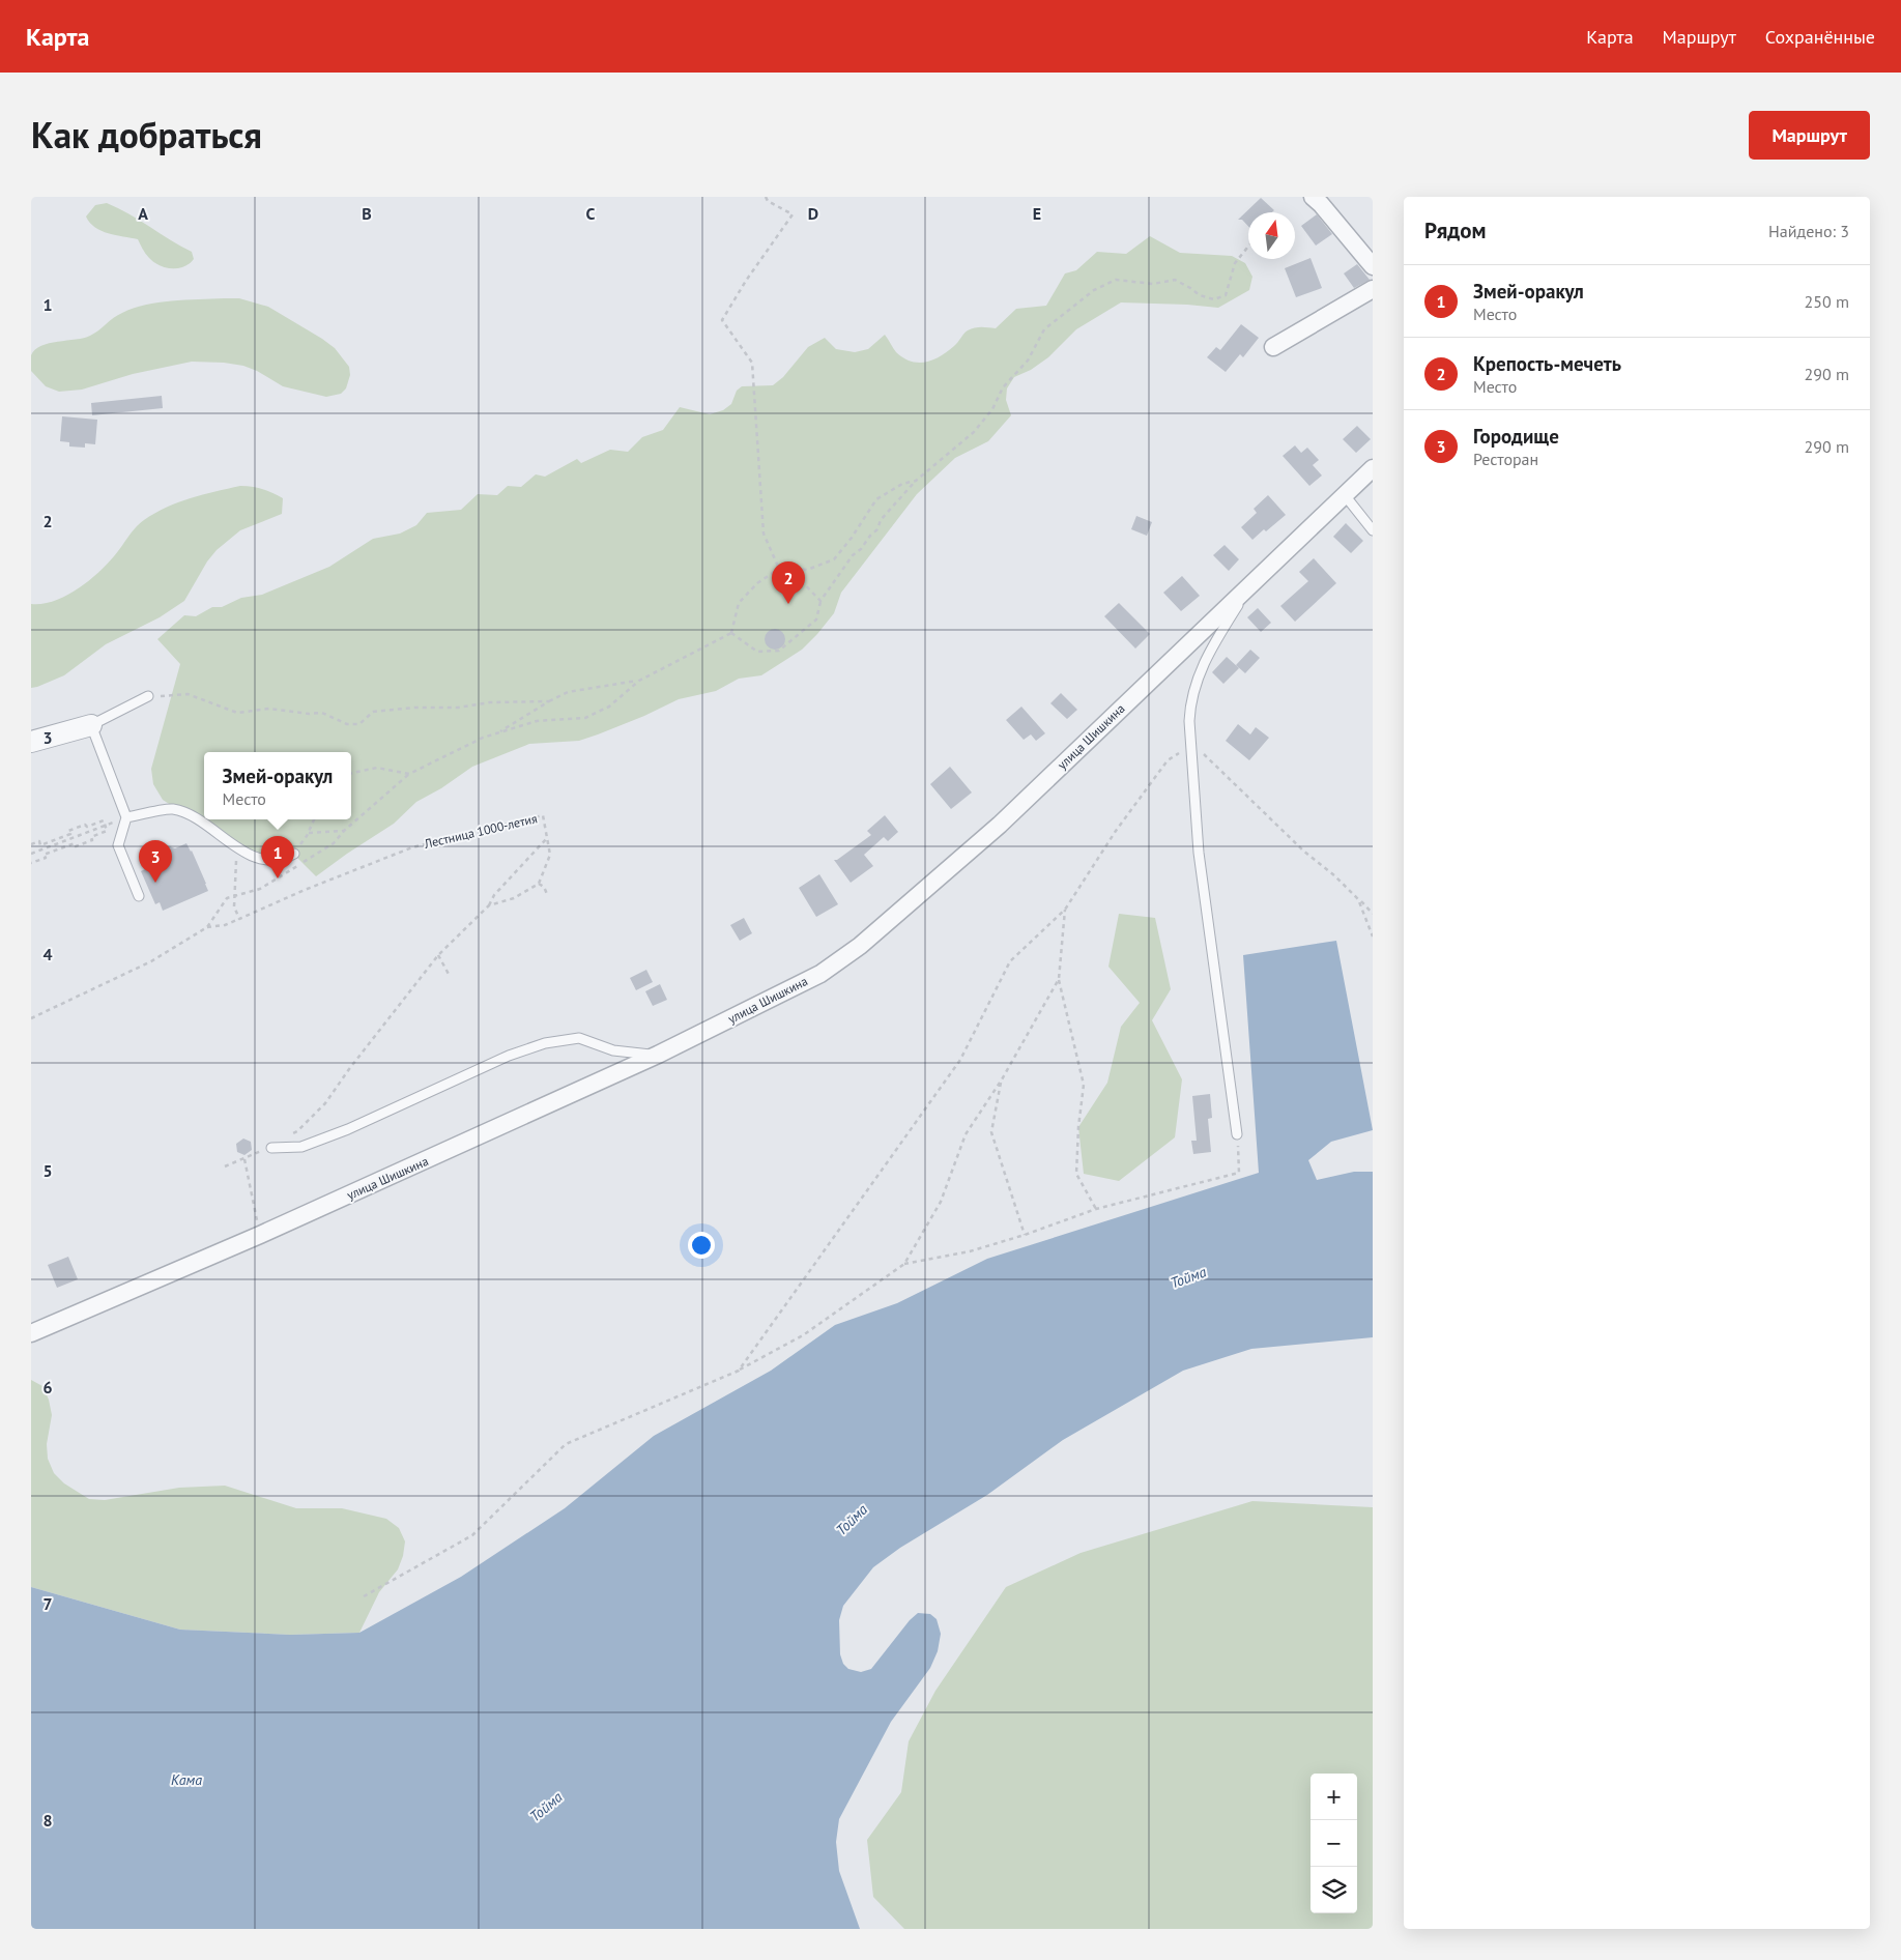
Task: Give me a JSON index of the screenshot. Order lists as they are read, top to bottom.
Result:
{
  "streets": {
    "street": ["улица Шишкина"],
    "path": ["Лестница 1000-летия"]
  },
  "water": ["Тойма", "Кама"],
  "north": "top",
  "page": {
    "header": "Карта",
    "nav": ["Карта", "Маршрут", "Сохранённые"],
    "title": "Как добраться",
    "buttons": "Маршрут",
    "heading": ["Рядом", "Найдено: 3"],
    "list": [
      {
        "mark": "1",
        "name": "Змей-оракул",
        "note": "Место",
        "value": "250 m"
      },
      {
        "mark": "2",
        "name": "Крепость-мечеть",
        "note": "Место",
        "value": "290 m"
      },
      {
        "mark": "3",
        "name": "Городище",
        "note": "Ресторан",
        "value": "290 m"
      }
    ],
    "pins": ["2", "1", "3"],
    "popup": ["Змей-оракул", "Место"],
    "map_buttons": ["+", "−"]
  },
  "grid": {
    "columns": [
      "A",
      "B",
      "C",
      "D",
      "E"
    ],
    "rows": [
      "1",
      "2",
      "3",
      "4",
      "5",
      "6",
      "7",
      "8"
    ]
  }
}
